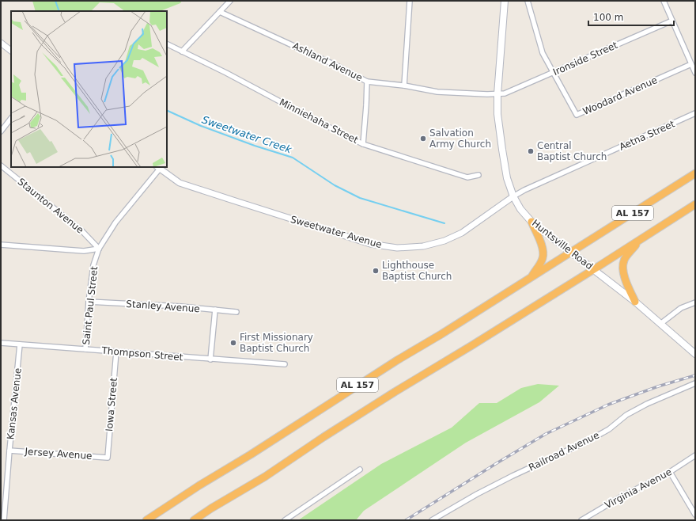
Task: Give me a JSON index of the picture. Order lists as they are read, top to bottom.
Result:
{
  "streets": {
    "highway": ["AL 157"],
    "main road": ["Huntsville Road"],
    "street": [
      "Ironside Street",
      "Ashland Avenue",
      "Woodard Avenue",
      "Minniehaha Street",
      "Aetna Street",
      "Staunton Avenue",
      "Sweetwater Avenue",
      "Saint Paul Street",
      "Stanley Avenue",
      "Thompson Street",
      "Kansas Avenue",
      "Iowa Street",
      "Railroad Avenue",
      "Jersey Avenue",
      "Virginia Avenue"
    ]
  },
  "crossings": [
    ["Ironside Street", "Ashland Avenue"],
    ["Ironside Street", "Woodard Avenue"],
    ["Ironside Street", "Huntsville Road"],
    ["Ashland Avenue", "Huntsville Road"],
    ["Aetna Street", "Sweetwater Avenue"],
    ["Aetna Street", "Huntsville Road"],
    ["Staunton Avenue", "Saint Paul Street"],
    ["AL 157", "Huntsville Road"],
    ["Sweetwater Avenue", "Huntsville Road"],
    ["Sweetwater Avenue", "Saint Paul Street"],
    ["Saint Paul Street", "Stanley Avenue"],
    ["Saint Paul Street", "Thompson Street"],
    ["Thompson Street", "Kansas Avenue"],
    ["Thompson Street", "Iowa Street"],
    ["Kansas Avenue", "Jersey Avenue"],
    ["Iowa Street", "Jersey Avenue"]
  ],
  "water": ["Sweetwater Creek"],
  "places": [
    "Salvation Army Church",
    "Central Baptist Church",
    "Lighthouse Baptist Church",
    "First Missionary Baptist Church"
  ],
  "scale_bar": "100 m"
}
